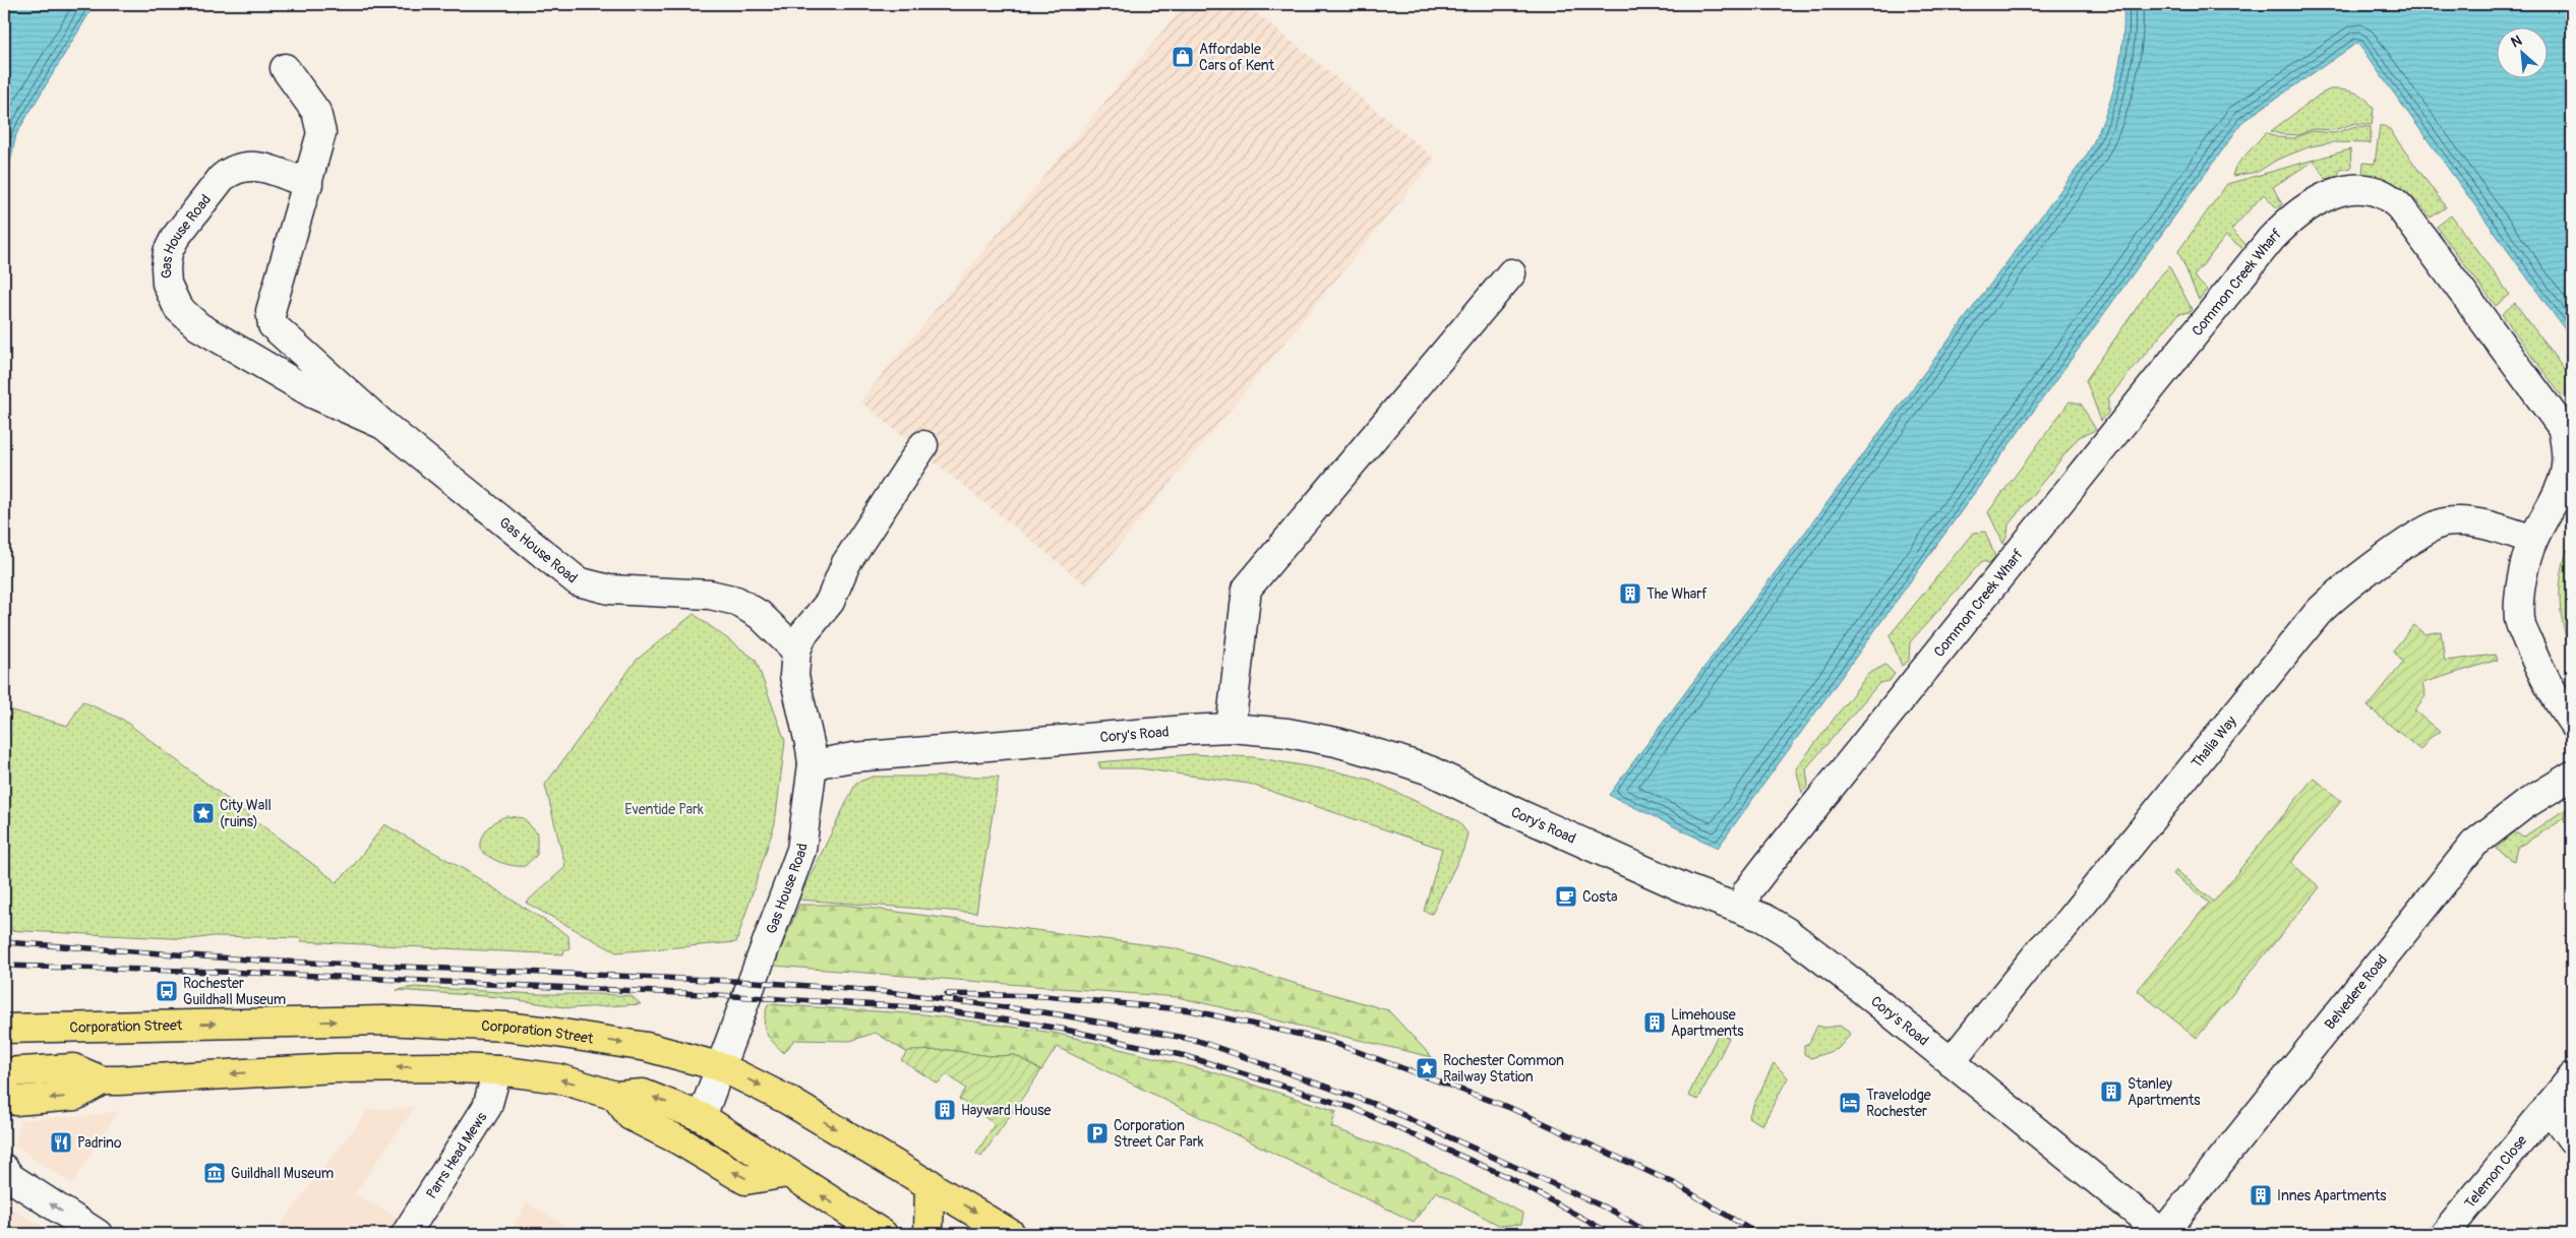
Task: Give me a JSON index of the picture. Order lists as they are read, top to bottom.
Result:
{
  "streets": {
    "main road": ["Corporation Street"],
    "street": [
      "Gas House Road",
      "Common Creek Wharf",
      "Cory's Road",
      "Thalia Way",
      "Belvedere Road",
      "Parrs Head Mews",
      "Telemon Close"
    ]
  },
  "crossings": [
    ["Gas House Road", "Cory's Road"],
    ["Gas House Road", "Corporation Street"],
    ["Common Creek Wharf", "Cory's Road"],
    ["Common Creek Wharf", "Thalia Way"],
    ["Cory's Road", "Thalia Way"],
    ["Cory's Road", "Belvedere Road"]
  ],
  "parks": ["Eventide Park"],
  "places": {
    "shop": ["Affordable Cars of Kent"],
    "building": [
      "The Wharf",
      "Limehouse Apartments",
      "Stanley Apartments",
      "Hayward House",
      "Innes Apartments"
    ],
    "place": ["City Wall (ruins)", "Rochester Common Railway Station"],
    "cafe": ["Costa"],
    "bus stop": ["Rochester Guildhall Museum"],
    "hotel": ["Travelodge Rochester"],
    "parking": ["Corporation Street Car Park"],
    "restaurant": ["Padrino"],
    "museum": ["Guildhall Museum"]
  },
  "north": "top left"
}
